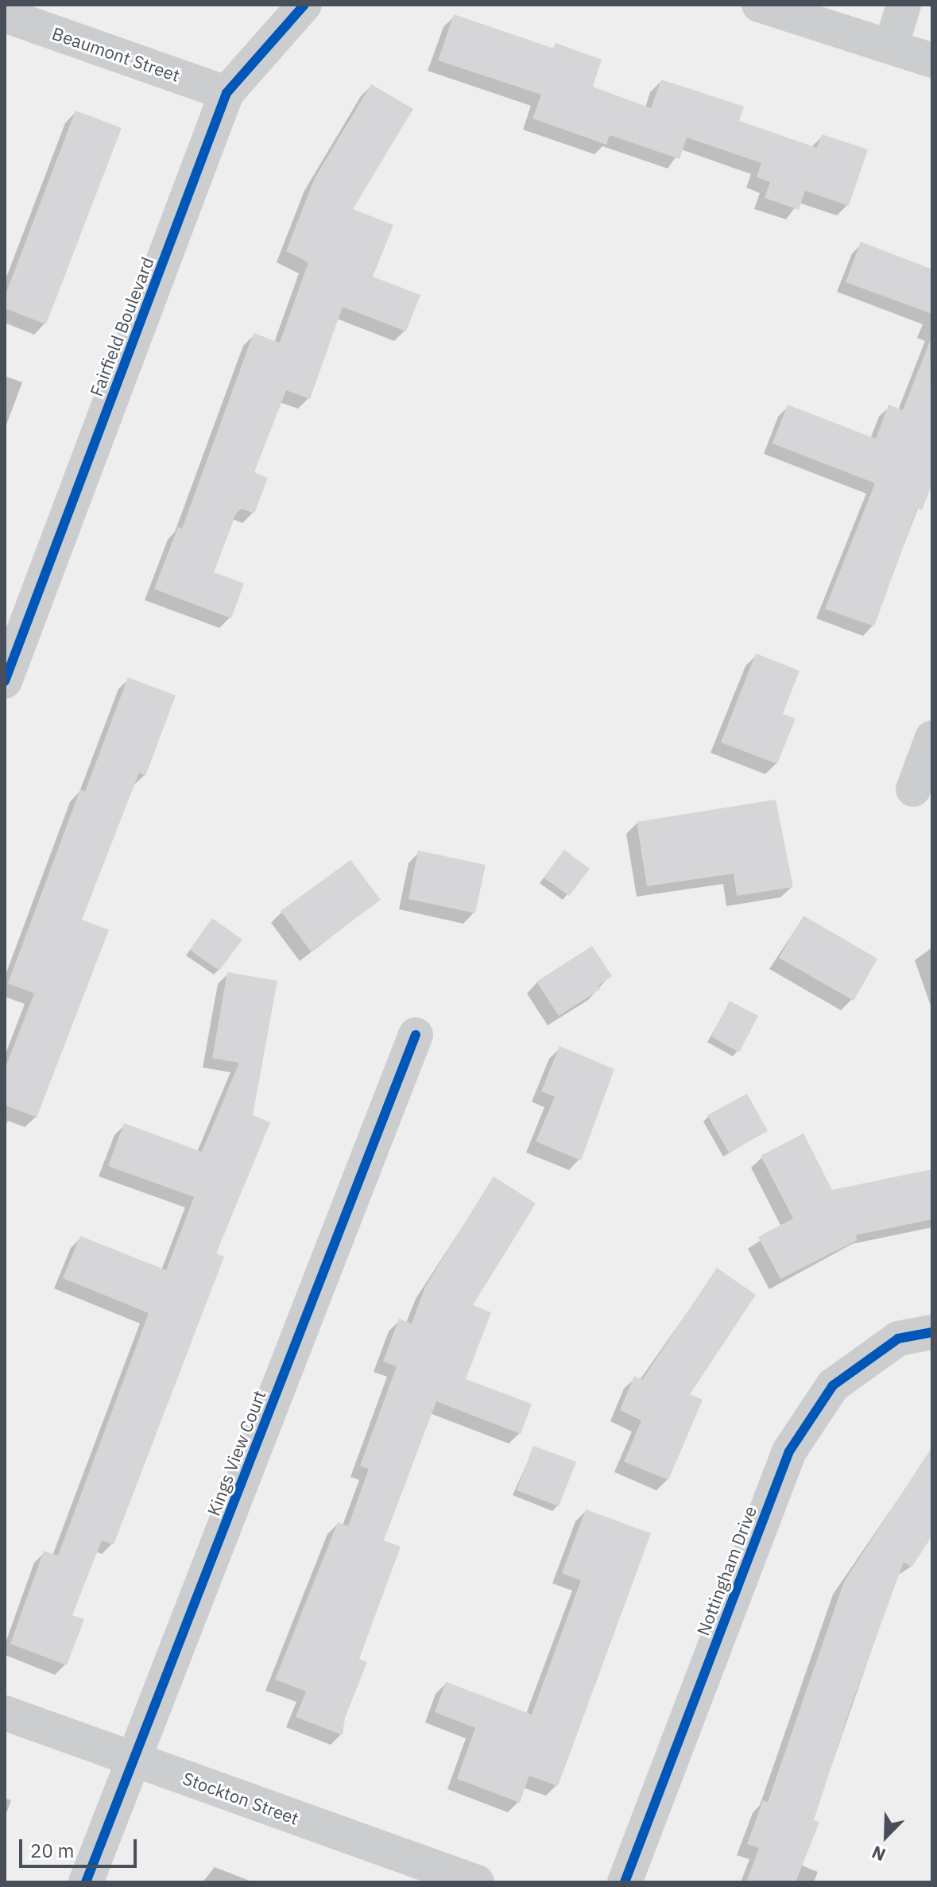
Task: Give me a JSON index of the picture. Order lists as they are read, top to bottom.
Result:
{
  "streets": {
    "street": [
      "Beaumont Street",
      "Fairfield Boulevard",
      "Kings View Court",
      "Nottingham Drive",
      "Stockton Street"
    ]
  },
  "crossings": [
    ["Beaumont Street", "Fairfield Boulevard"],
    ["Kings View Court", "Stockton Street"]
  ],
  "scale_bar": "20 m",
  "north": "bottom left"
}
